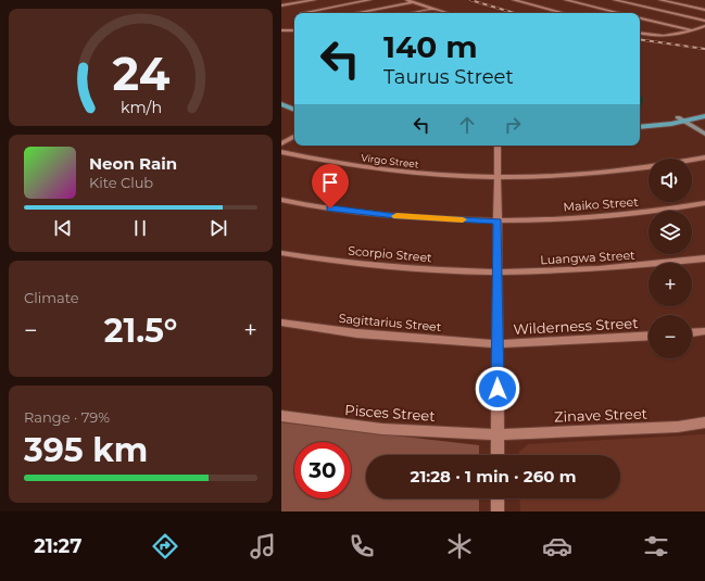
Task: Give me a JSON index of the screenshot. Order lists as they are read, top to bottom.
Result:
{
  "streets": {
    "street": [
      "Virgo Street",
      "Maiko Street",
      "Scorpio Street",
      "Luangwa Street",
      "Sagittarius Street",
      "Wilderness Street",
      "Pisces Street",
      "Zinave Street"
    ]
  },
  "crossings": [
    ["Scorpio Street", "Luangwa Street"],
    ["Sagittarius Street", "Wilderness Street"],
    ["Pisces Street", "Zinave Street"]
  ],
  "page": {
    "turn": ["140 m", "Taurus Street"],
    "song": ["Neon Rain", "Kite Club"],
    "map_buttons": ["+", "−"],
    "tile": [
      "Climate",
      ["Range · 79%", "395 km"]
    ],
    "heat": ["−", "21.5°", "+"],
    "limit": "30",
    "trip": "21:28 · 1 min · 260 m",
    "tabs": "21:27",
    "gauge": ["24", "km/h"]
  }
}
